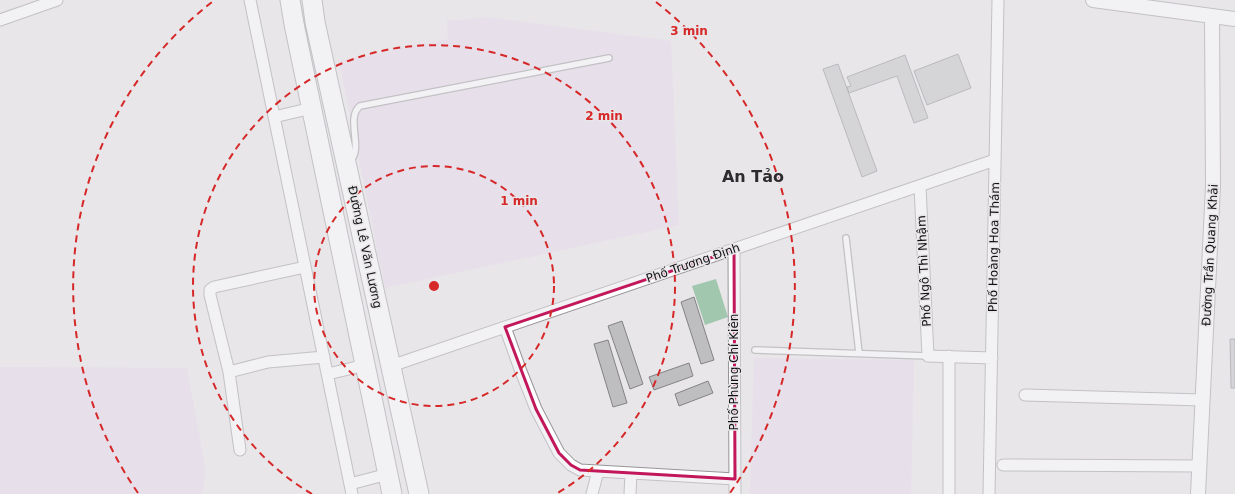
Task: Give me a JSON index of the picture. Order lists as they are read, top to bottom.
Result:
{
  "streets": {
    "highway": ["Đường Lê Văn Lương"],
    "street": [
      "Phố Hoàng Hoa Thám",
      "Đường Trần Quang Khải",
      "Phố Trương Định",
      "Phố Ngô Thì Nhậm",
      "Phố Phùng Chí Kiên"
    ]
  },
  "crossings": [
    ["Đường Lê Văn Lương", "Phố Trương Định"],
    ["Phố Hoàng Hoa Thám", "Phố Trương Định"],
    ["Phố Trương Định", "Phố Ngô Thì Nhậm"],
    ["Phố Trương Định", "Phố Phùng Chí Kiên"]
  ],
  "districts": ["An Tảo"],
  "rings": ["3 min", "2 min", "1 min"]
}
